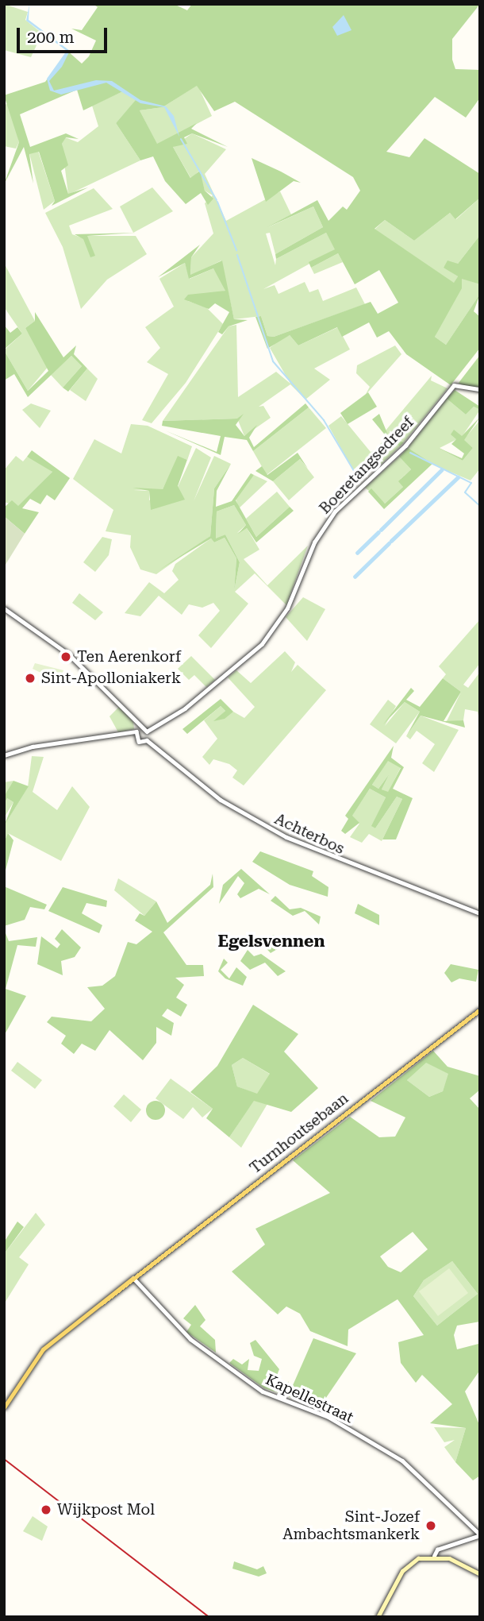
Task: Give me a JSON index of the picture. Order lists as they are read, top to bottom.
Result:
{
  "streets": {
    "main road": ["Turnhoutsebaan"],
    "street": ["Boeretangsedreef", "Achterbos", "Kapellestraat"]
  },
  "crossings": [
    ["Boeretangsedreef", "Achterbos"],
    ["Turnhoutsebaan", "Kapellestraat"]
  ],
  "districts": ["Egelsvennen"],
  "places": [
    "Ten Aerenkorf",
    "Sint-Apolloniakerk",
    "Wijkpost Mol",
    "Sint-Jozef Ambachtsmankerk"
  ],
  "scale_bar": "200 m"
}
